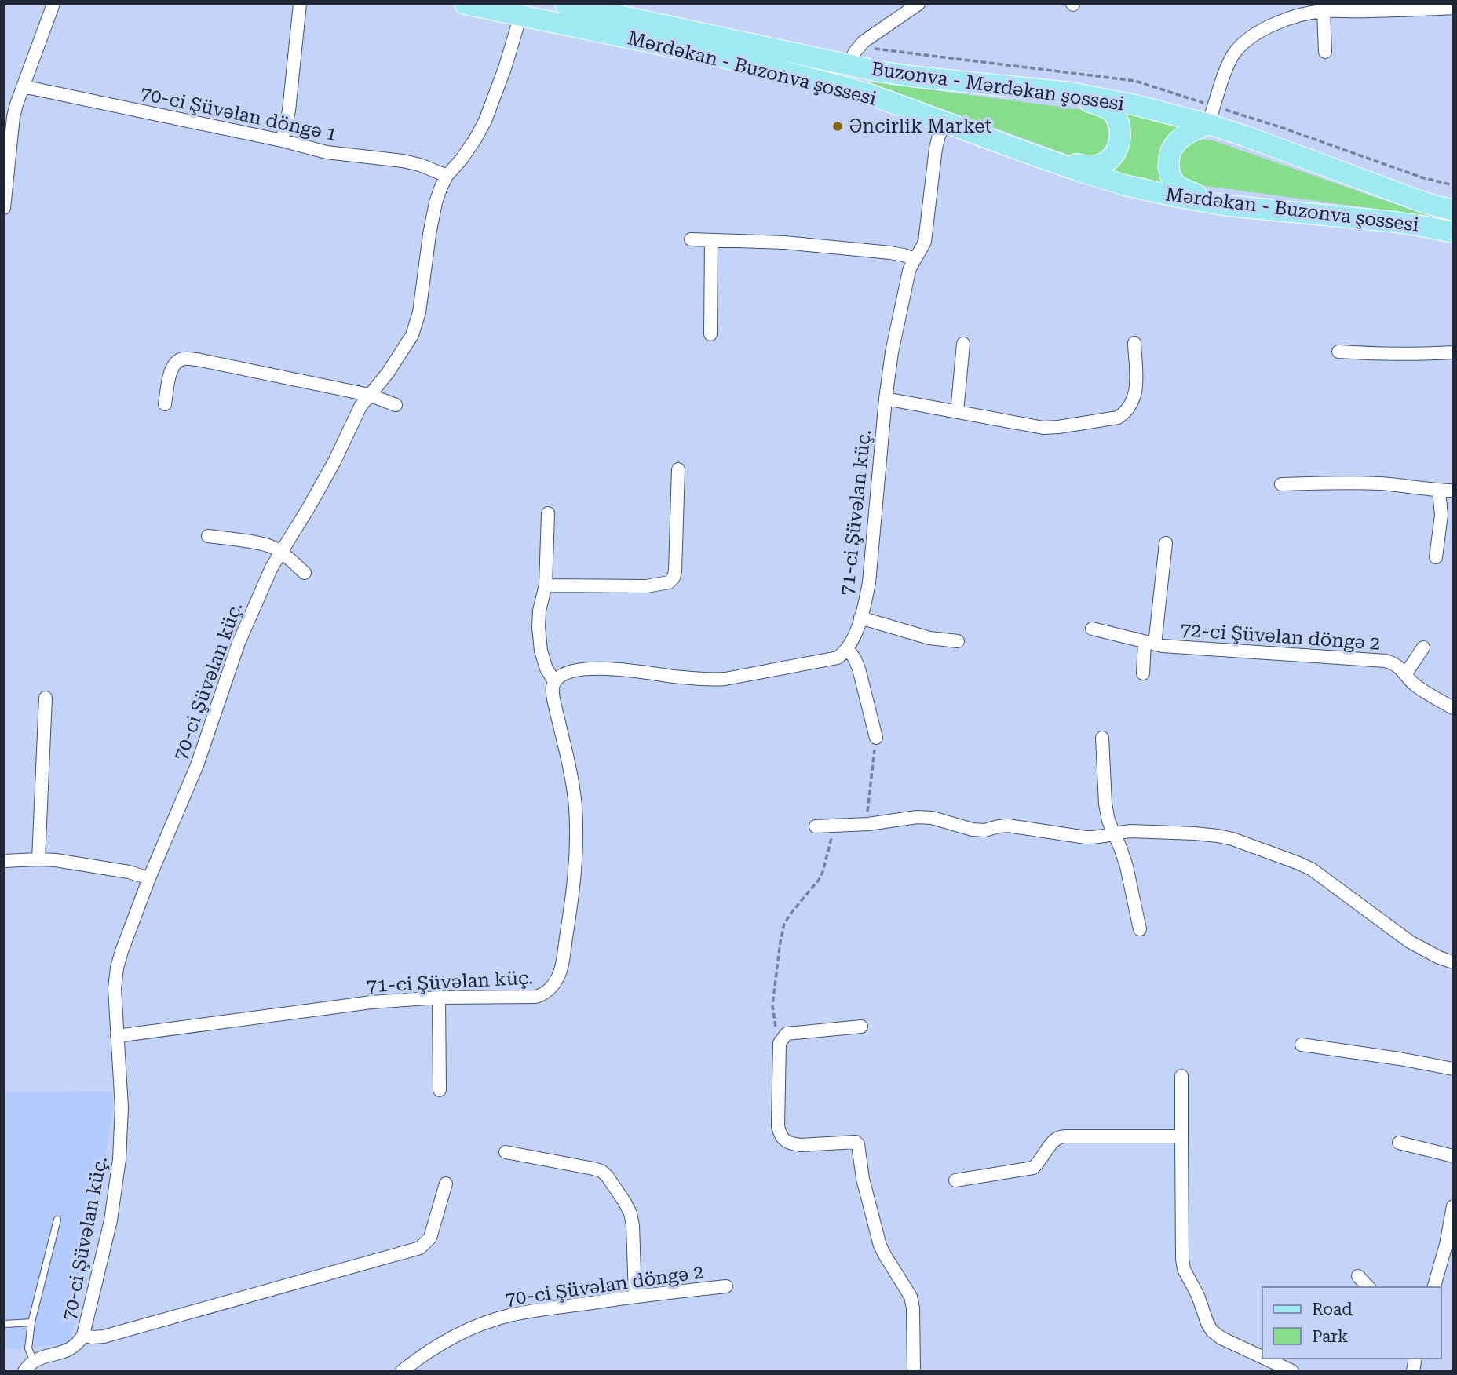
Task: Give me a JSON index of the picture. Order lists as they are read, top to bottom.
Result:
{
  "streets": {
    "main road": ["Mərdəkan - Buzonva şossesi", "Buzonva - Mərdəkan şossesi"],
    "street": [
      "70-ci Şüvəlan döngə 1",
      "71-ci Şüvəlan küç.",
      "72-ci Şüvəlan döngə 2",
      "70-ci Şüvəlan küç.",
      "70-ci Şüvəlan döngə 2"
    ]
  },
  "crossings": [
    ["Mərdəkan - Buzonva şossesi", "71-ci Şüvəlan küç."],
    ["Mərdəkan - Buzonva şossesi", "70-ci Şüvəlan küç."],
    ["70-ci Şüvəlan döngə 1", "70-ci Şüvəlan küç."],
    ["71-ci Şüvəlan küç.", "70-ci Şüvəlan küç."]
  ],
  "places": ["Əncirlik Market"],
  "legend": ["Road", "Park"]
}
